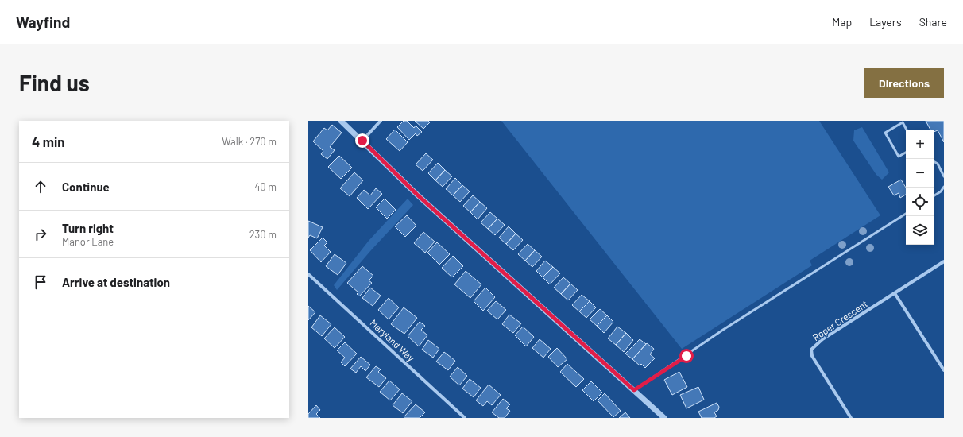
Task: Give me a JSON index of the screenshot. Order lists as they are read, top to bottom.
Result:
{
  "streets": {
    "street": ["Roper Crescent", "Maryland Way"]
  },
  "page": {
    "header": "Wayfind",
    "nav": ["Map", "Layers", "Share"],
    "buttons": "Directions",
    "title": "Find us",
    "heading": ["4 min", "Walk · 270 m"],
    "map_buttons": ["+", "−"],
    "list": [
      ["Continue", "40 m"],
      ["Turn right", "Manor Lane", "230 m"],
      "Arrive at destination"
    ]
  }
}
